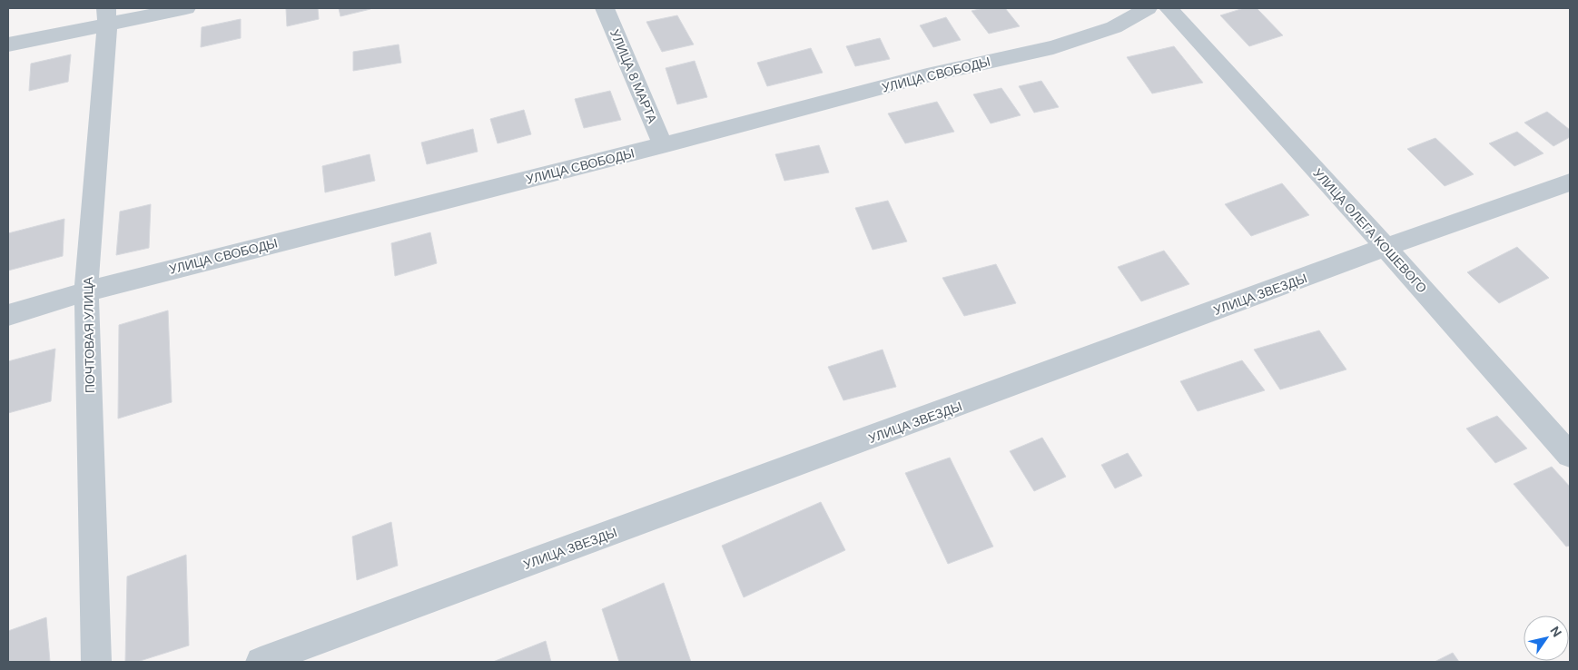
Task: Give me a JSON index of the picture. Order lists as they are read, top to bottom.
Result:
{
  "streets": {
    "street": [
      "УЛИЦА СВОБОДЫ",
      "УЛИЦА 8 МАРТА",
      "УЛИЦА ОЛЕГА КОШЕВОГО",
      "УЛИЦА ЗВЕЗДЫ",
      "ПОЧТОВАЯ УЛИЦА"
    ]
  },
  "crossings": [
    ["УЛИЦА СВОБОДЫ", "УЛИЦА 8 МАРТА"],
    ["УЛИЦА СВОБОДЫ", "ПОЧТОВАЯ УЛИЦА"],
    ["УЛИЦА ОЛЕГА КОШЕВОГО", "УЛИЦА ЗВЕЗДЫ"]
  ],
  "north": "top right"
}
